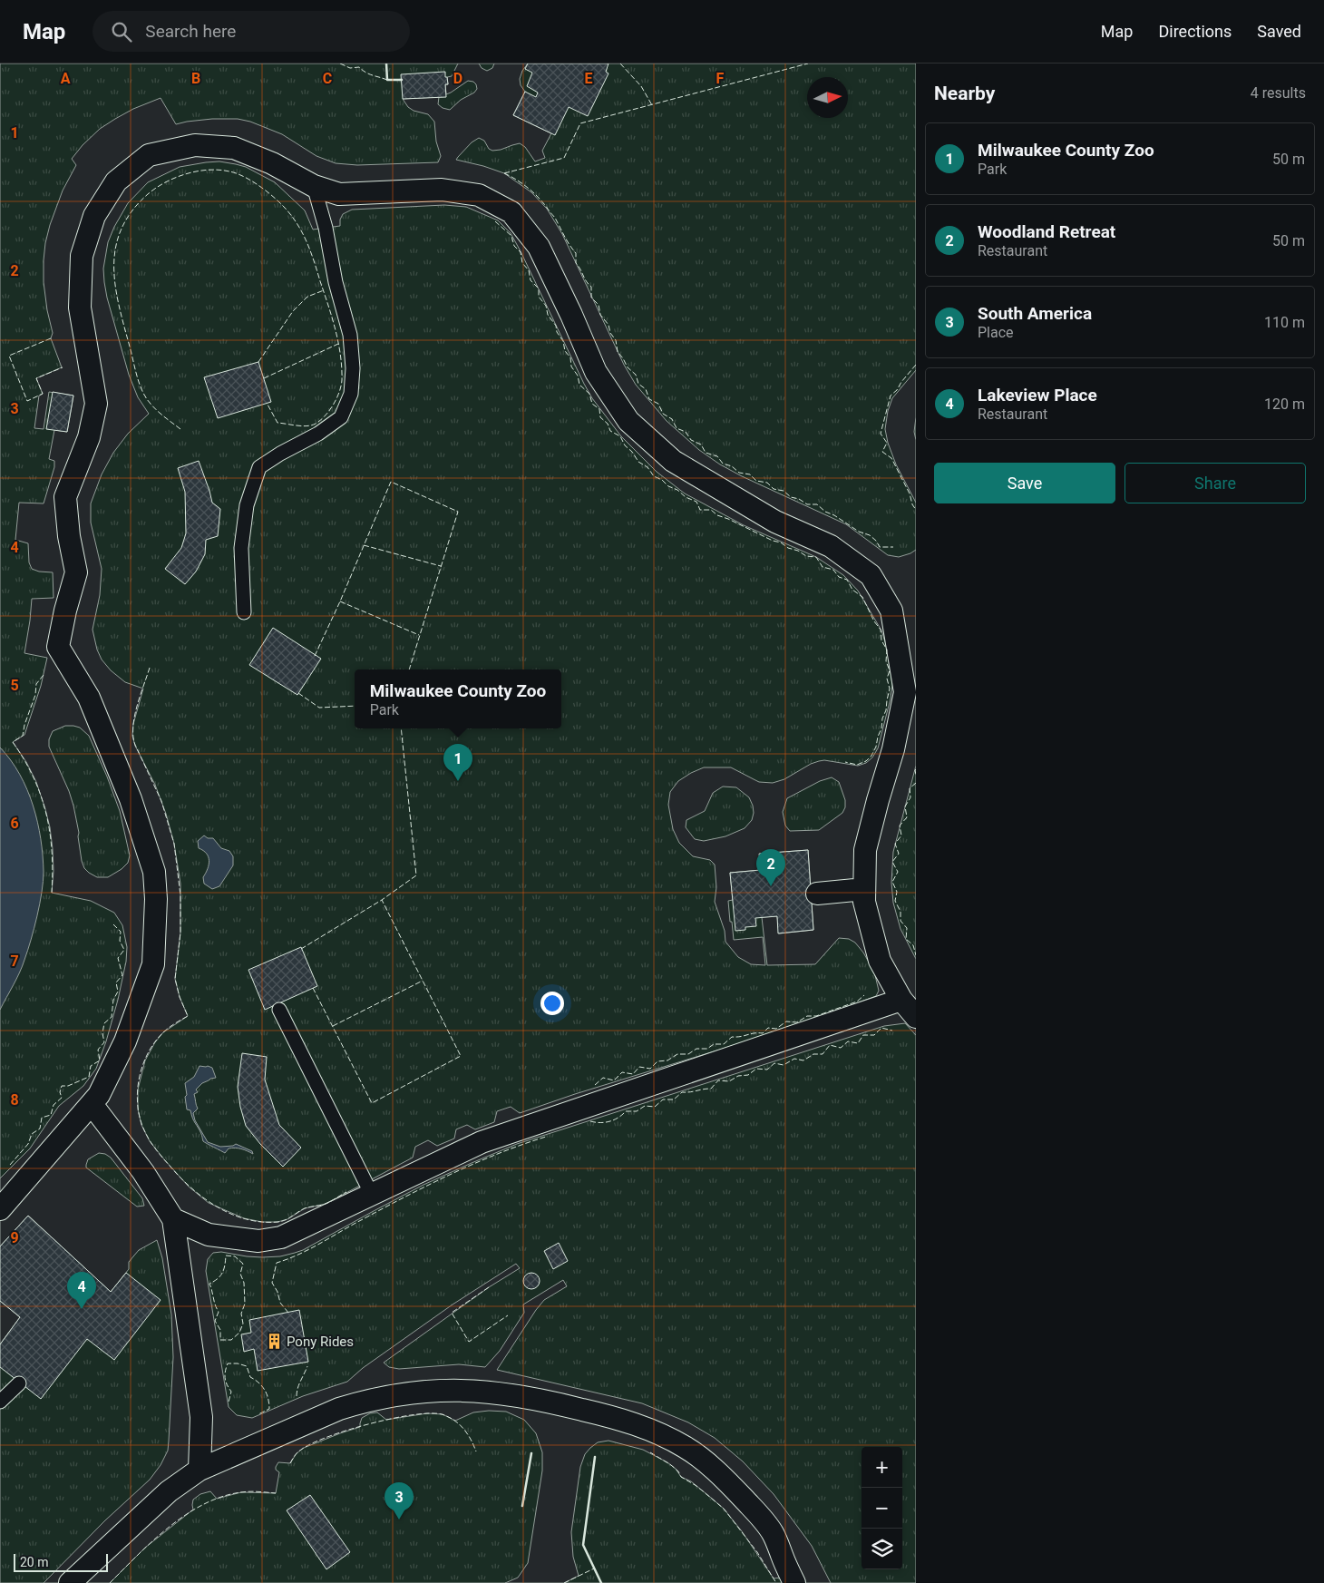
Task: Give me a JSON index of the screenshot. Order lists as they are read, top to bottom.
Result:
{
  "places": {
    "building": ["Pony Rides"]
  },
  "scale_bar": "20 m",
  "north": "right",
  "page": {
    "header": "Map",
    "search": "Search here",
    "nav": ["Map", "Directions", "Saved"],
    "heading": ["Nearby", "4 results"],
    "list": [
      {
        "mark": "1",
        "name": "Milwaukee County Zoo",
        "note": "Park",
        "value": "50 m"
      },
      {
        "mark": "2",
        "name": "Woodland Retreat",
        "note": "Restaurant",
        "value": "50 m"
      },
      {
        "mark": "3",
        "name": "South America",
        "note": "Place",
        "value": "110 m"
      },
      {
        "mark": "4",
        "name": "Lakeview Place",
        "note": "Restaurant",
        "value": "120 m"
      }
    ],
    "buttons": ["Save", "Share"],
    "popup": ["Milwaukee County Zoo", "Park"],
    "pins": [
      "1",
      "2",
      "4",
      "3"
    ],
    "map_buttons": ["+", "−"],
    "scale": "20 m"
  },
  "grid": {
    "columns": [
      "A",
      "B",
      "C",
      "D",
      "E",
      "F"
    ],
    "rows": [
      "1",
      "2",
      "3",
      "4",
      "5",
      "6",
      "7",
      "8",
      "9"
    ]
  }
}
